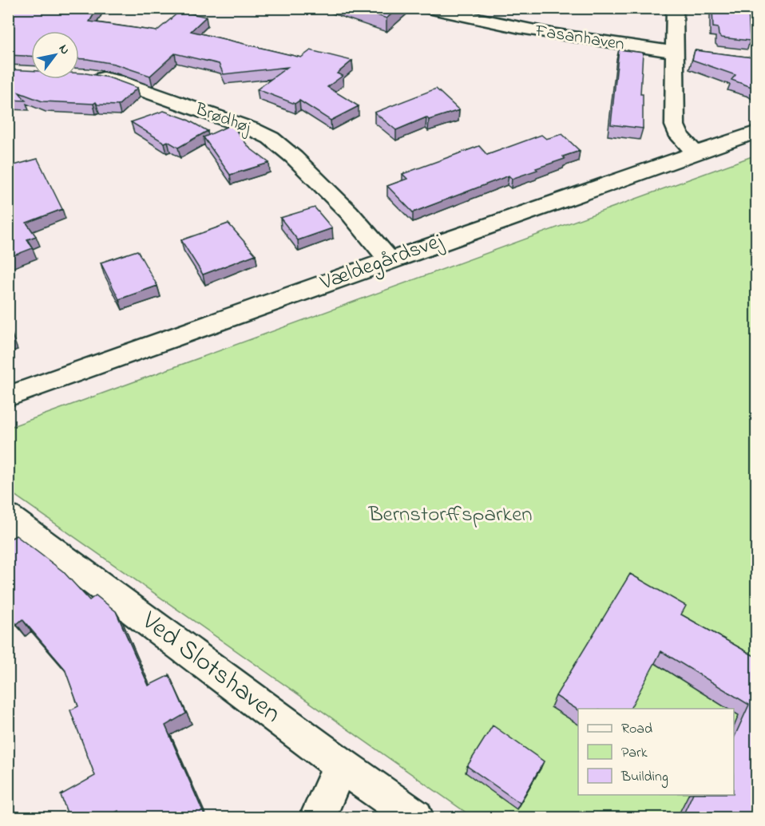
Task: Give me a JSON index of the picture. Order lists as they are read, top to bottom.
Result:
{
  "streets": {
    "street": [
      "Fasanhaven",
      "Brødhøj",
      "Vældegårdsvej",
      "Ved Slotshaven"
    ]
  },
  "crossings": [
    ["Brødhøj", "Vældegårdsvej"]
  ],
  "parks": ["Bernstorffsparken"],
  "legend": ["Road", "Park", "Building"],
  "north": "top right"
}
